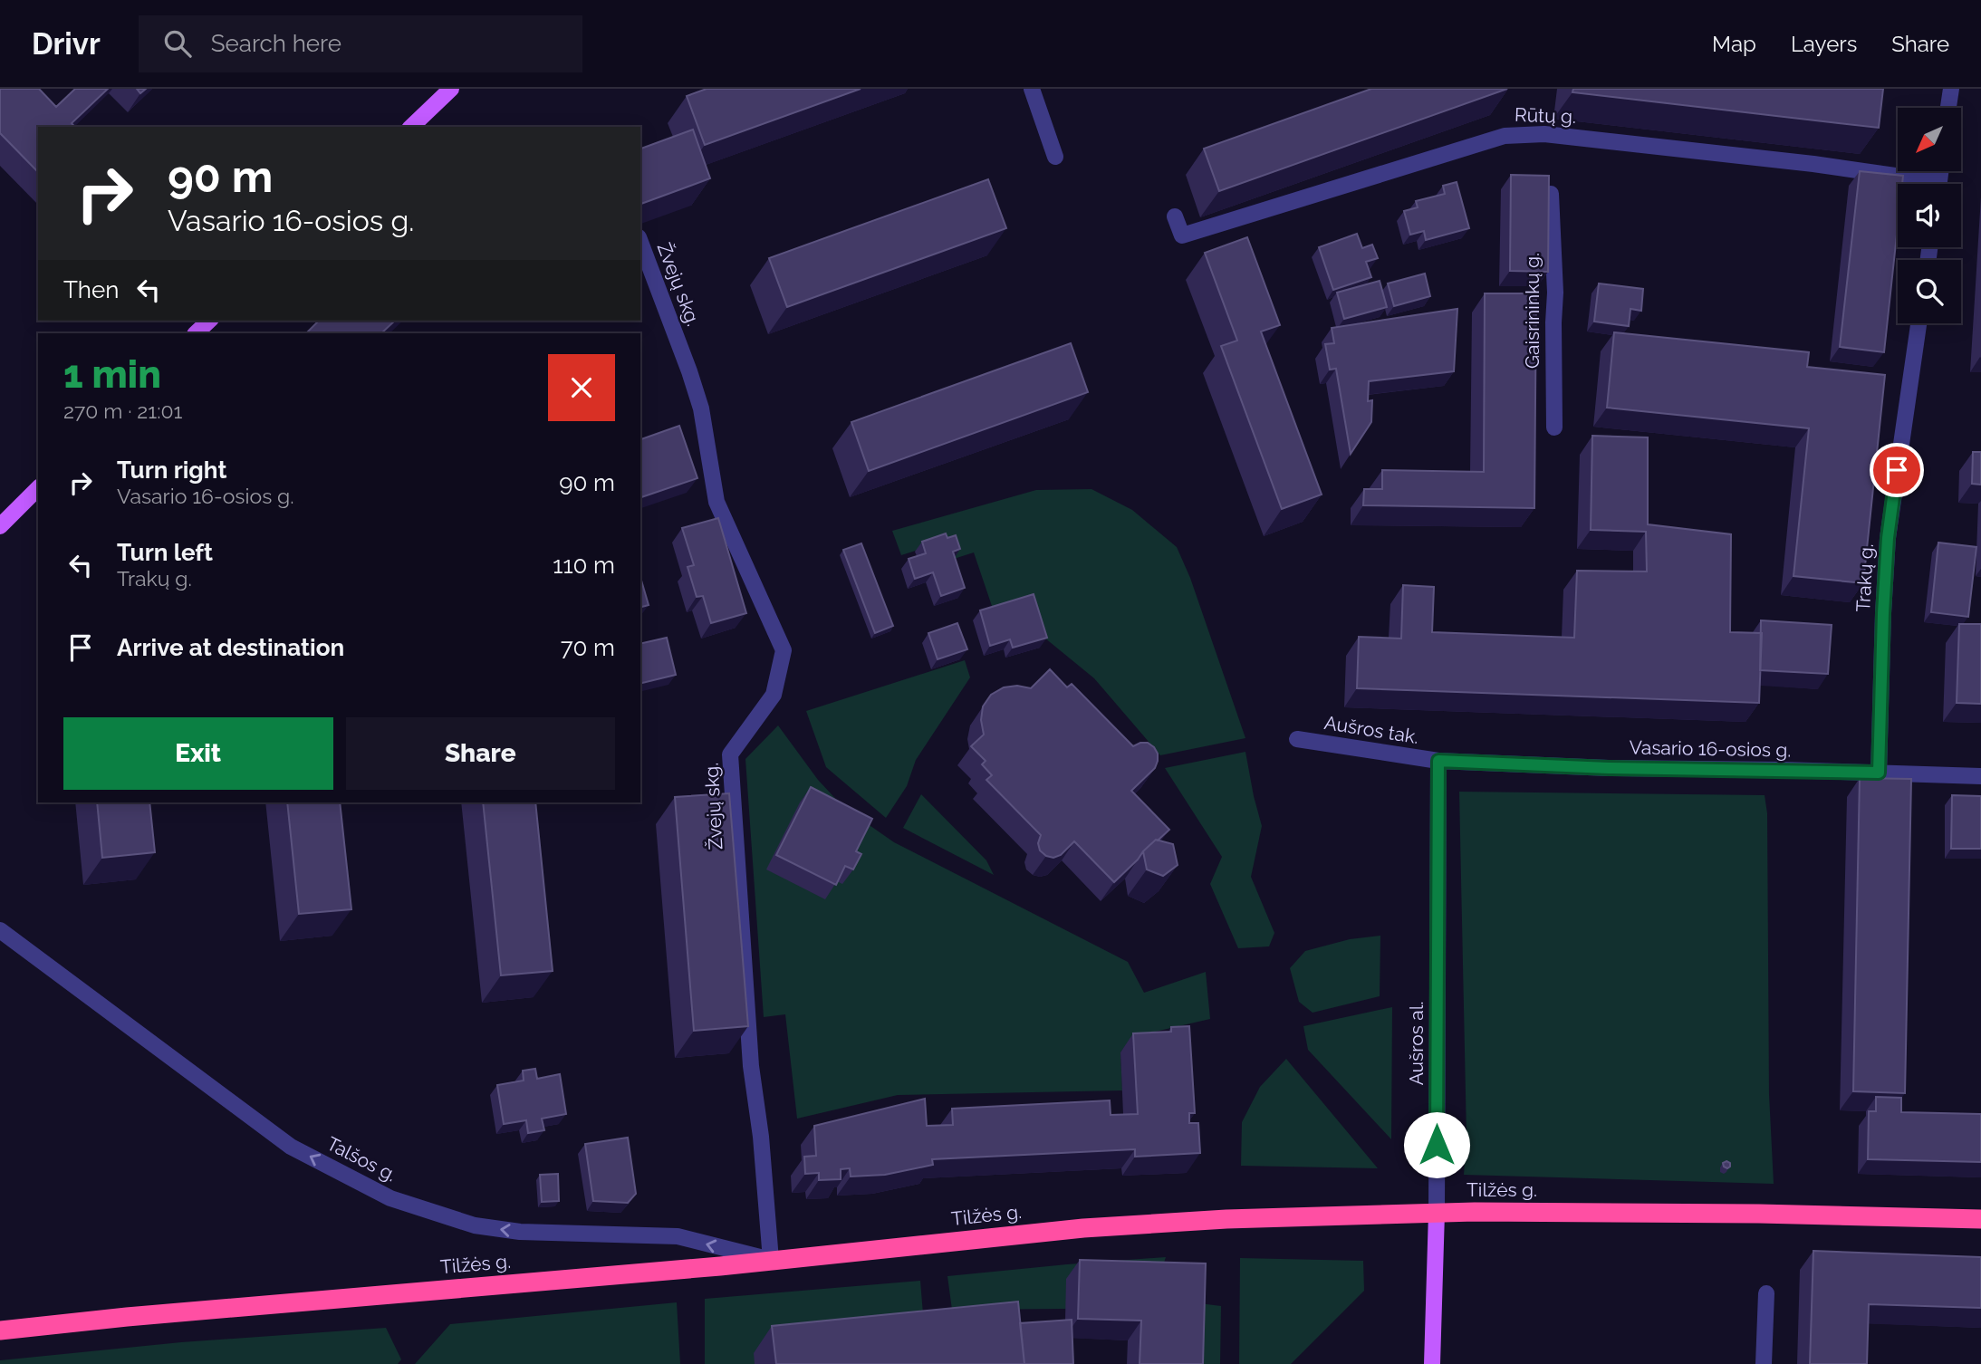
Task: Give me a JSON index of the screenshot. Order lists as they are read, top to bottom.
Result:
{
  "streets": {
    "highway": ["Tilžės g."],
    "main road": ["Aušros al."],
    "street": [
      "Rūtų g.",
      "Žvejų skg.",
      "Gaisrininkų g.",
      "Trakų g.",
      "Aušros tak.",
      "Vasario 16-osios g.",
      "Talšos g."
    ]
  },
  "crossings": [
    ["Žvejų skg.", "Talšos g."],
    ["Žvejų skg.", "Tilžės g."],
    ["Trakų g.", "Vasario 16-osios g."],
    ["Aušros tak.", "Vasario 16-osios g."],
    ["Aušros tak.", "Aušros al."],
    ["Vasario 16-osios g.", "Aušros al."],
    ["Aušros al.", "Tilžės g."],
    ["Talšos g.", "Tilžės g."]
  ],
  "one_way": ["Talšos g."],
  "north": "bottom left",
  "page": {
    "header": "Drivr",
    "search": "Search here",
    "nav": ["Map", "Layers", "Share"],
    "turn": ["90 m", "Vasario 16-osios g."],
    "then": "Then",
    "heading": ["1 min", "270 m · 21:01"],
    "list": [
      {
        "name": "Turn right",
        "note": "Vasario 16-osios g.",
        "value": "90 m"
      },
      {
        "name": "Turn left",
        "note": "Trakų g.",
        "value": "110 m"
      },
      {
        "name": "Arrive at destination",
        "value": "70 m"
      }
    ],
    "buttons": ["Exit", "Share"]
  }
}
